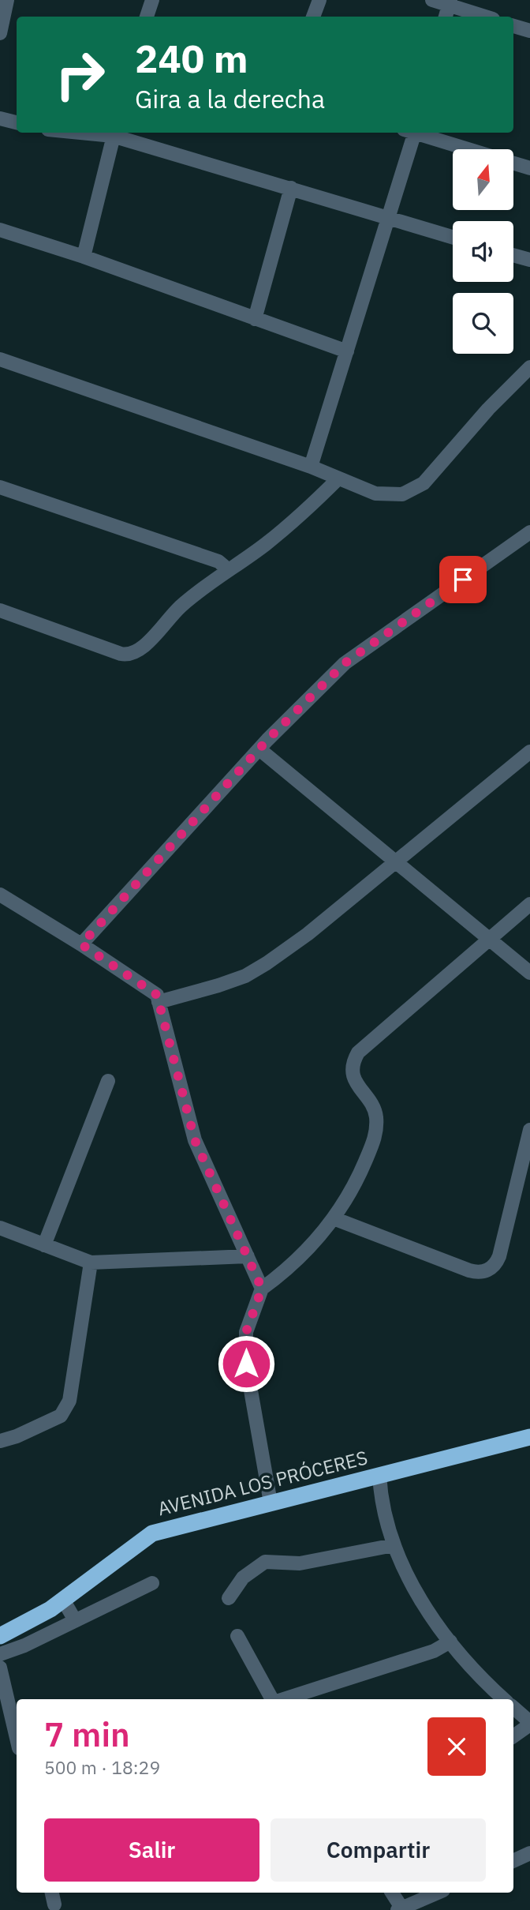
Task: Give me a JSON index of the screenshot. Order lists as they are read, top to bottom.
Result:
{
  "streets": {
    "highway": ["AVENIDA LOS PRÓCERES"]
  },
  "north": "top",
  "page": {
    "turn": ["240 m", "Gira a la derecha"],
    "heading": ["7 min", "500 m · 18:29"],
    "buttons": ["Salir", "Compartir"]
  }
}
